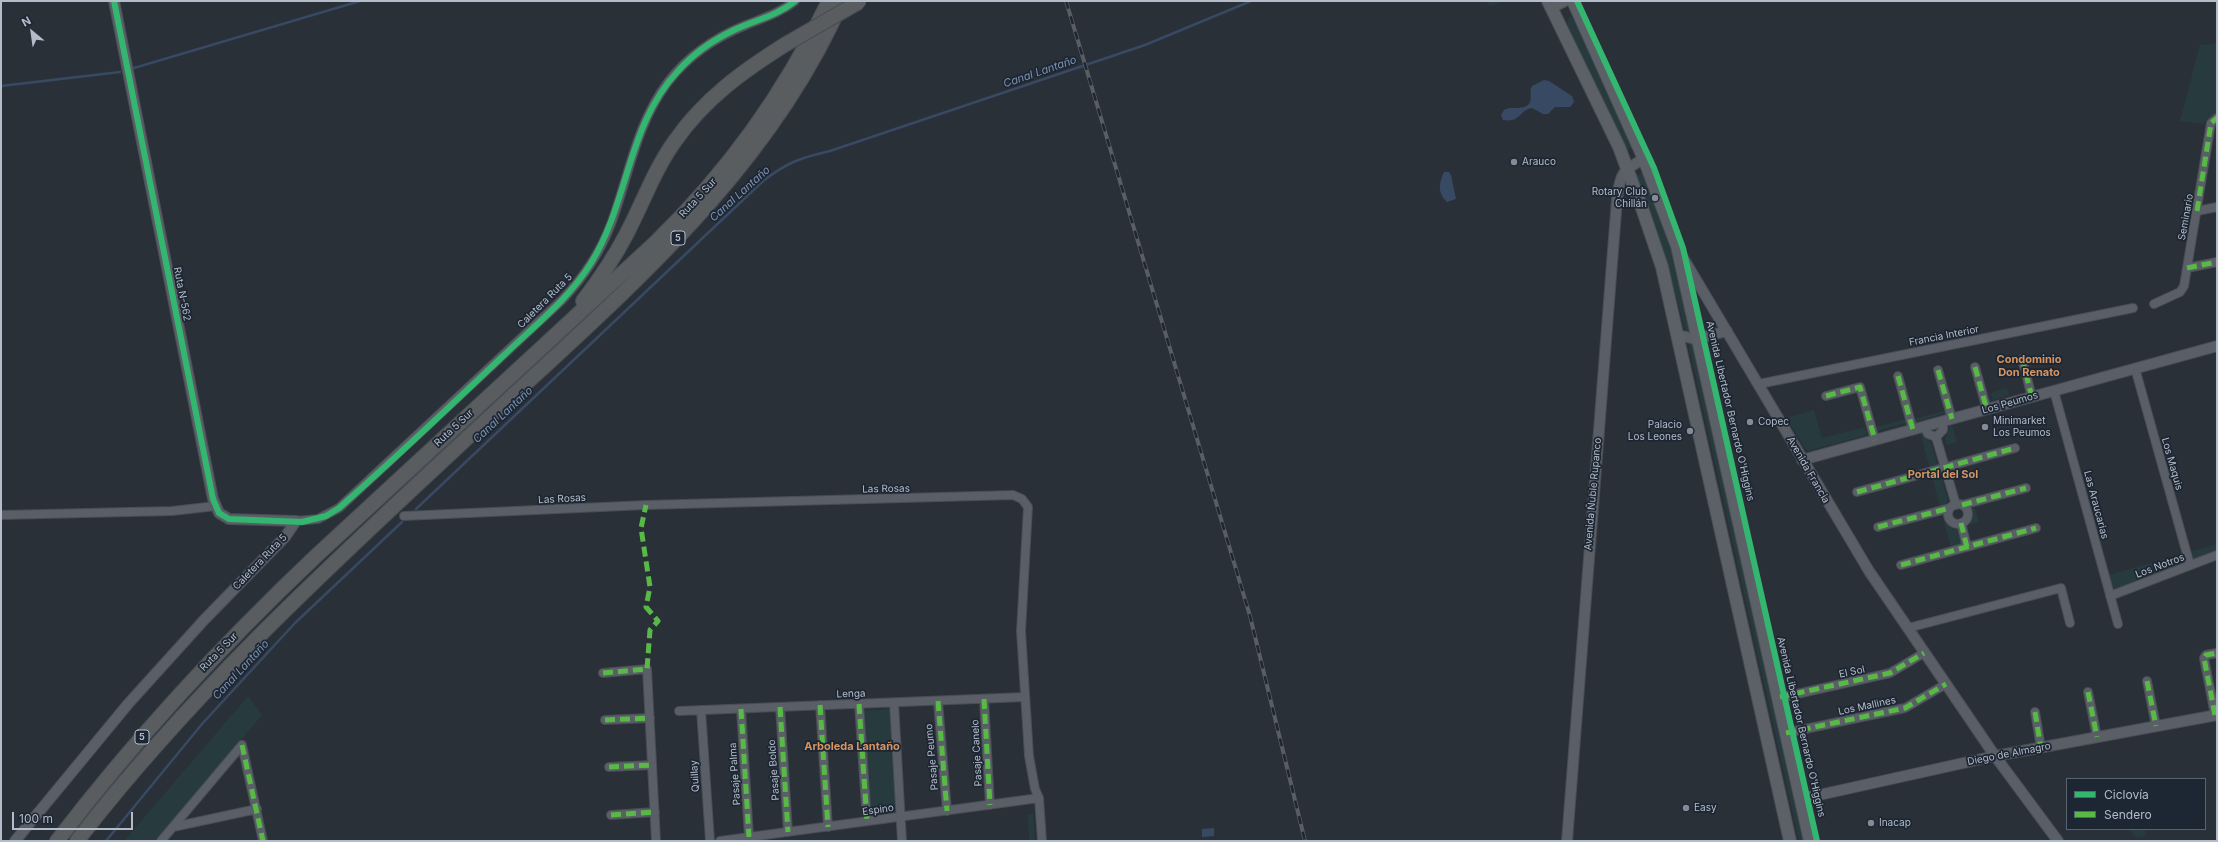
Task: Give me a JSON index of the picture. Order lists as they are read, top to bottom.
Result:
{
  "streets": {
    "highway": ["Ruta 5 Sur", "5"],
    "main road": ["Avenida Libertador Bernardo O'Higgins"],
    "street": [
      "Seminario",
      "Ruta N-562",
      "Caletera Ruta 5",
      "Francia Interior",
      "Los Peumos",
      "Los Maquis",
      "Avenida Francia",
      "Las Rosas",
      "Avenida Ñuble Rupanco",
      "Las Araucarias",
      "Los Notros",
      "El Sol",
      "Lenga",
      "Los Mallines",
      "Pasaje Canelo",
      "Diego de Almagro",
      "Pasaje Peumo",
      "Pasaje Boldo",
      "Pasaje Palma",
      "Quillay",
      "Espino"
    ]
  },
  "crossings": [
    ["Francia Interior", "Avenida Francia"],
    ["Los Peumos", "Los Maquis"],
    ["Los Peumos", "Avenida Francia"],
    ["Los Peumos", "Las Araucarias"],
    ["Avenida Libertador Bernardo O'Higgins", "Avenida Francia"],
    ["Avenida Libertador Bernardo O'Higgins", "El Sol"],
    ["Avenida Libertador Bernardo O'Higgins", "Los Mallines"],
    ["Avenida Libertador Bernardo O'Higgins", "Diego de Almagro"],
    ["Los Maquis", "Los Notros"],
    ["Avenida Francia", "El Sol"],
    ["Avenida Francia", "Los Mallines"],
    ["Avenida Francia", "Diego de Almagro"],
    ["Las Rosas", "Lenga"],
    ["Las Rosas", "Espino"],
    ["Las Araucarias", "Los Notros"],
    ["Lenga", "Pasaje Canelo"],
    ["Lenga", "Pasaje Peumo"],
    ["Lenga", "Pasaje Boldo"],
    ["Lenga", "Pasaje Palma"],
    ["Lenga", "Quillay"],
    ["Pasaje Canelo", "Espino"],
    ["Pasaje Peumo", "Espino"],
    ["Pasaje Boldo", "Espino"],
    ["Pasaje Palma", "Espino"]
  ],
  "districts": ["Condominio Don Renato", "Portal del Sol", "Arboleda Lantaño"],
  "water": ["Canal Lantaño"],
  "places": [
    "Arauco",
    "Rotary Club Chillán",
    "Copec",
    "Minimarket Los Peumos",
    "Palacio Los Leones",
    "Easy",
    "Inacap"
  ],
  "legend": ["Ciclovía", "Sendero"],
  "scale_bar": "100 m",
  "north": "top left"
}
